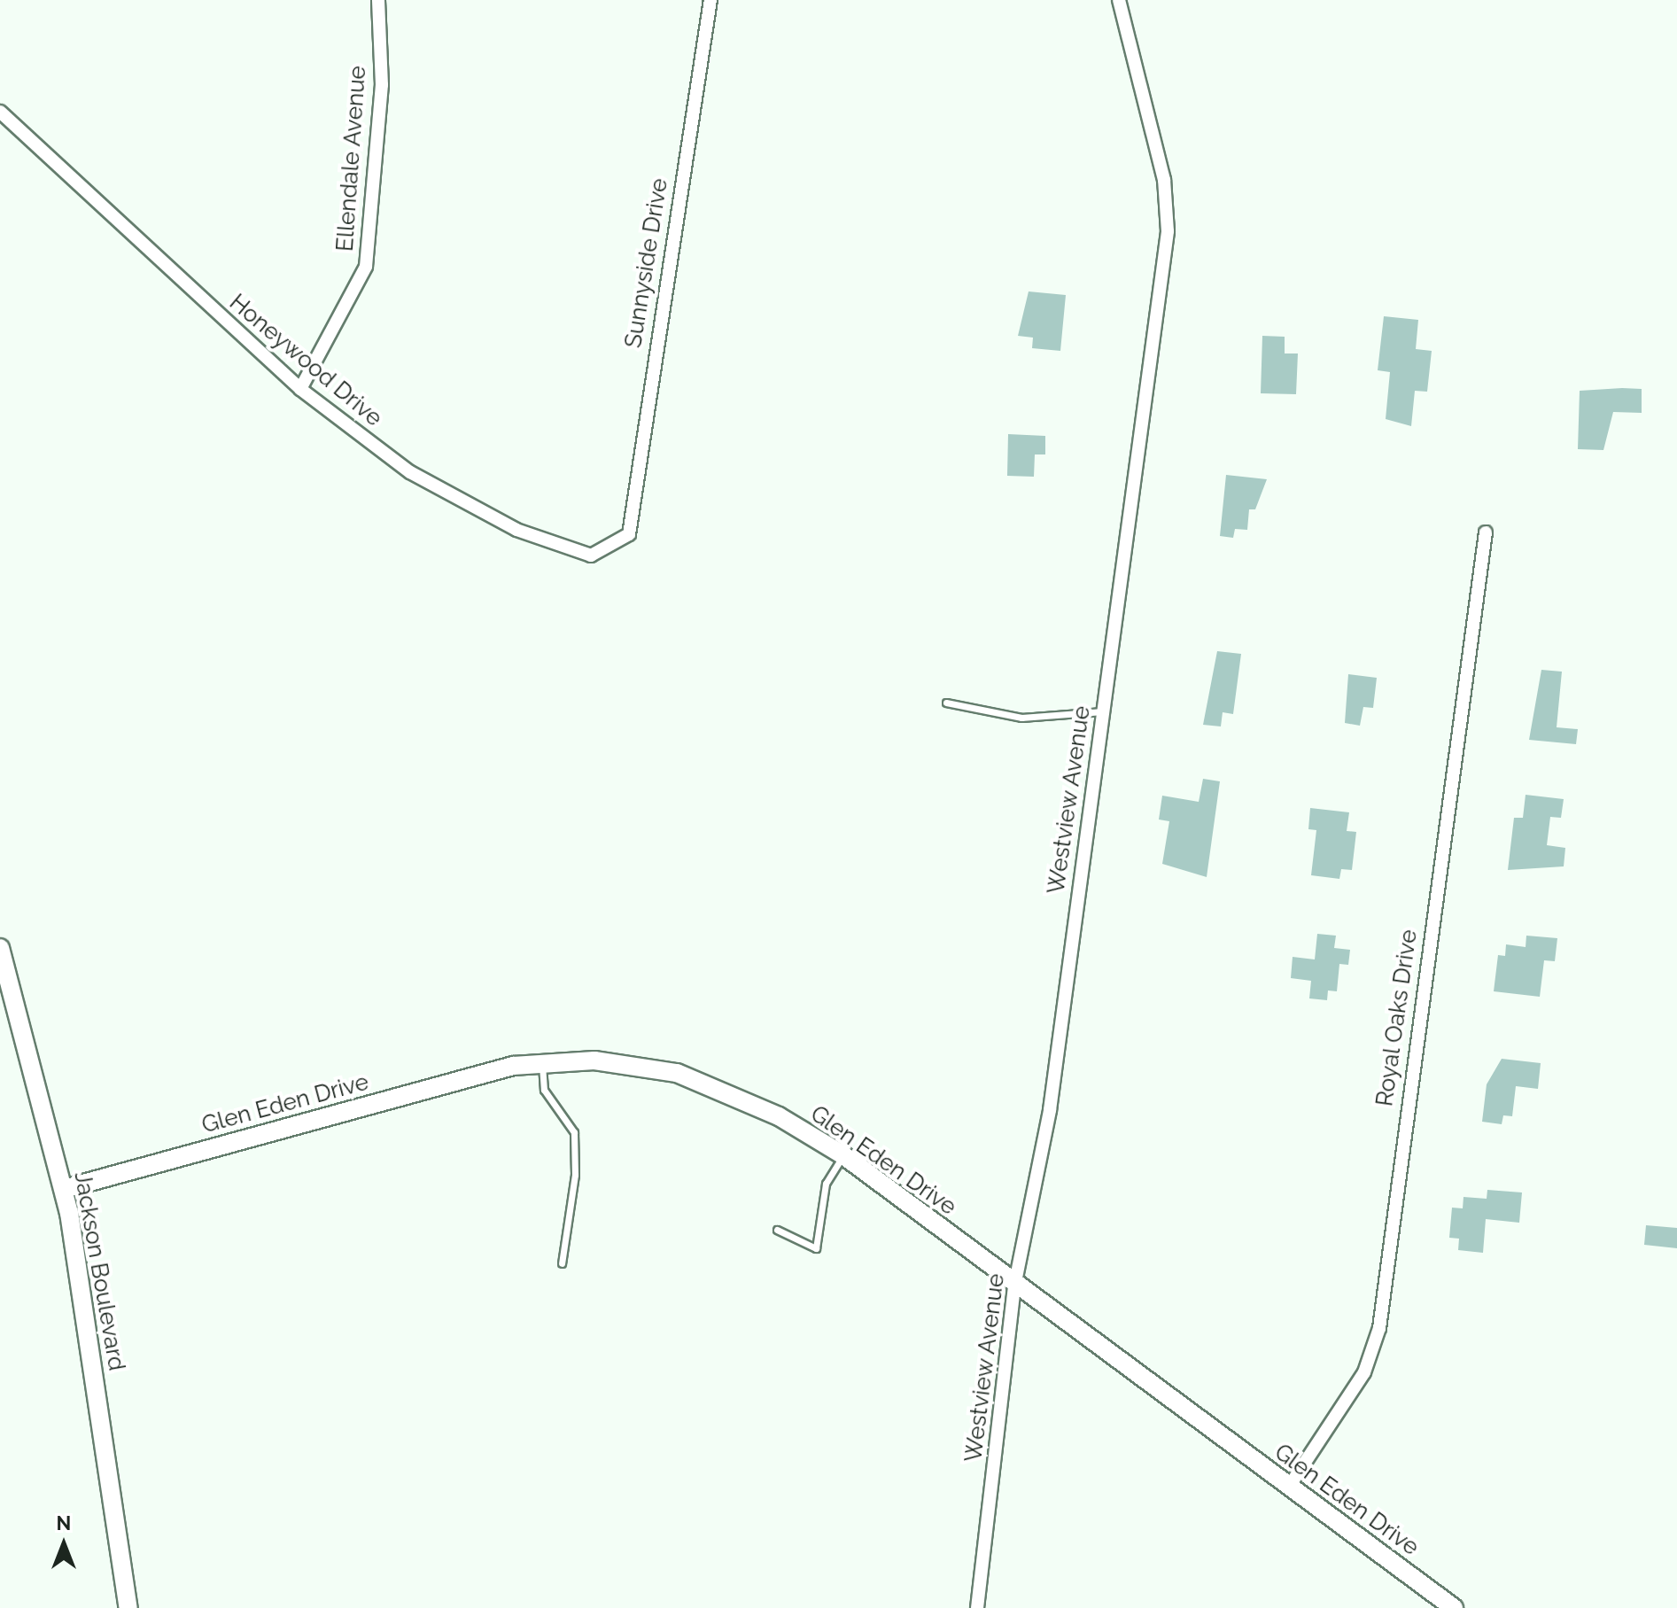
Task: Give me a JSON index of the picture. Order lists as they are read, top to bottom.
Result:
{
  "streets": {
    "street": [
      "Ellendale Avenue",
      "Sunnyside Drive",
      "Honeywood Drive",
      "Westview Avenue",
      "Royal Oaks Drive",
      "Glen Eden Drive",
      "Jackson Boulevard"
    ]
  },
  "crossings": [
    ["Ellendale Avenue", "Honeywood Drive"],
    ["Sunnyside Drive", "Honeywood Drive"],
    ["Westview Avenue", "Glen Eden Drive"],
    ["Royal Oaks Drive", "Glen Eden Drive"],
    ["Glen Eden Drive", "Jackson Boulevard"]
  ],
  "north": "top"
}
